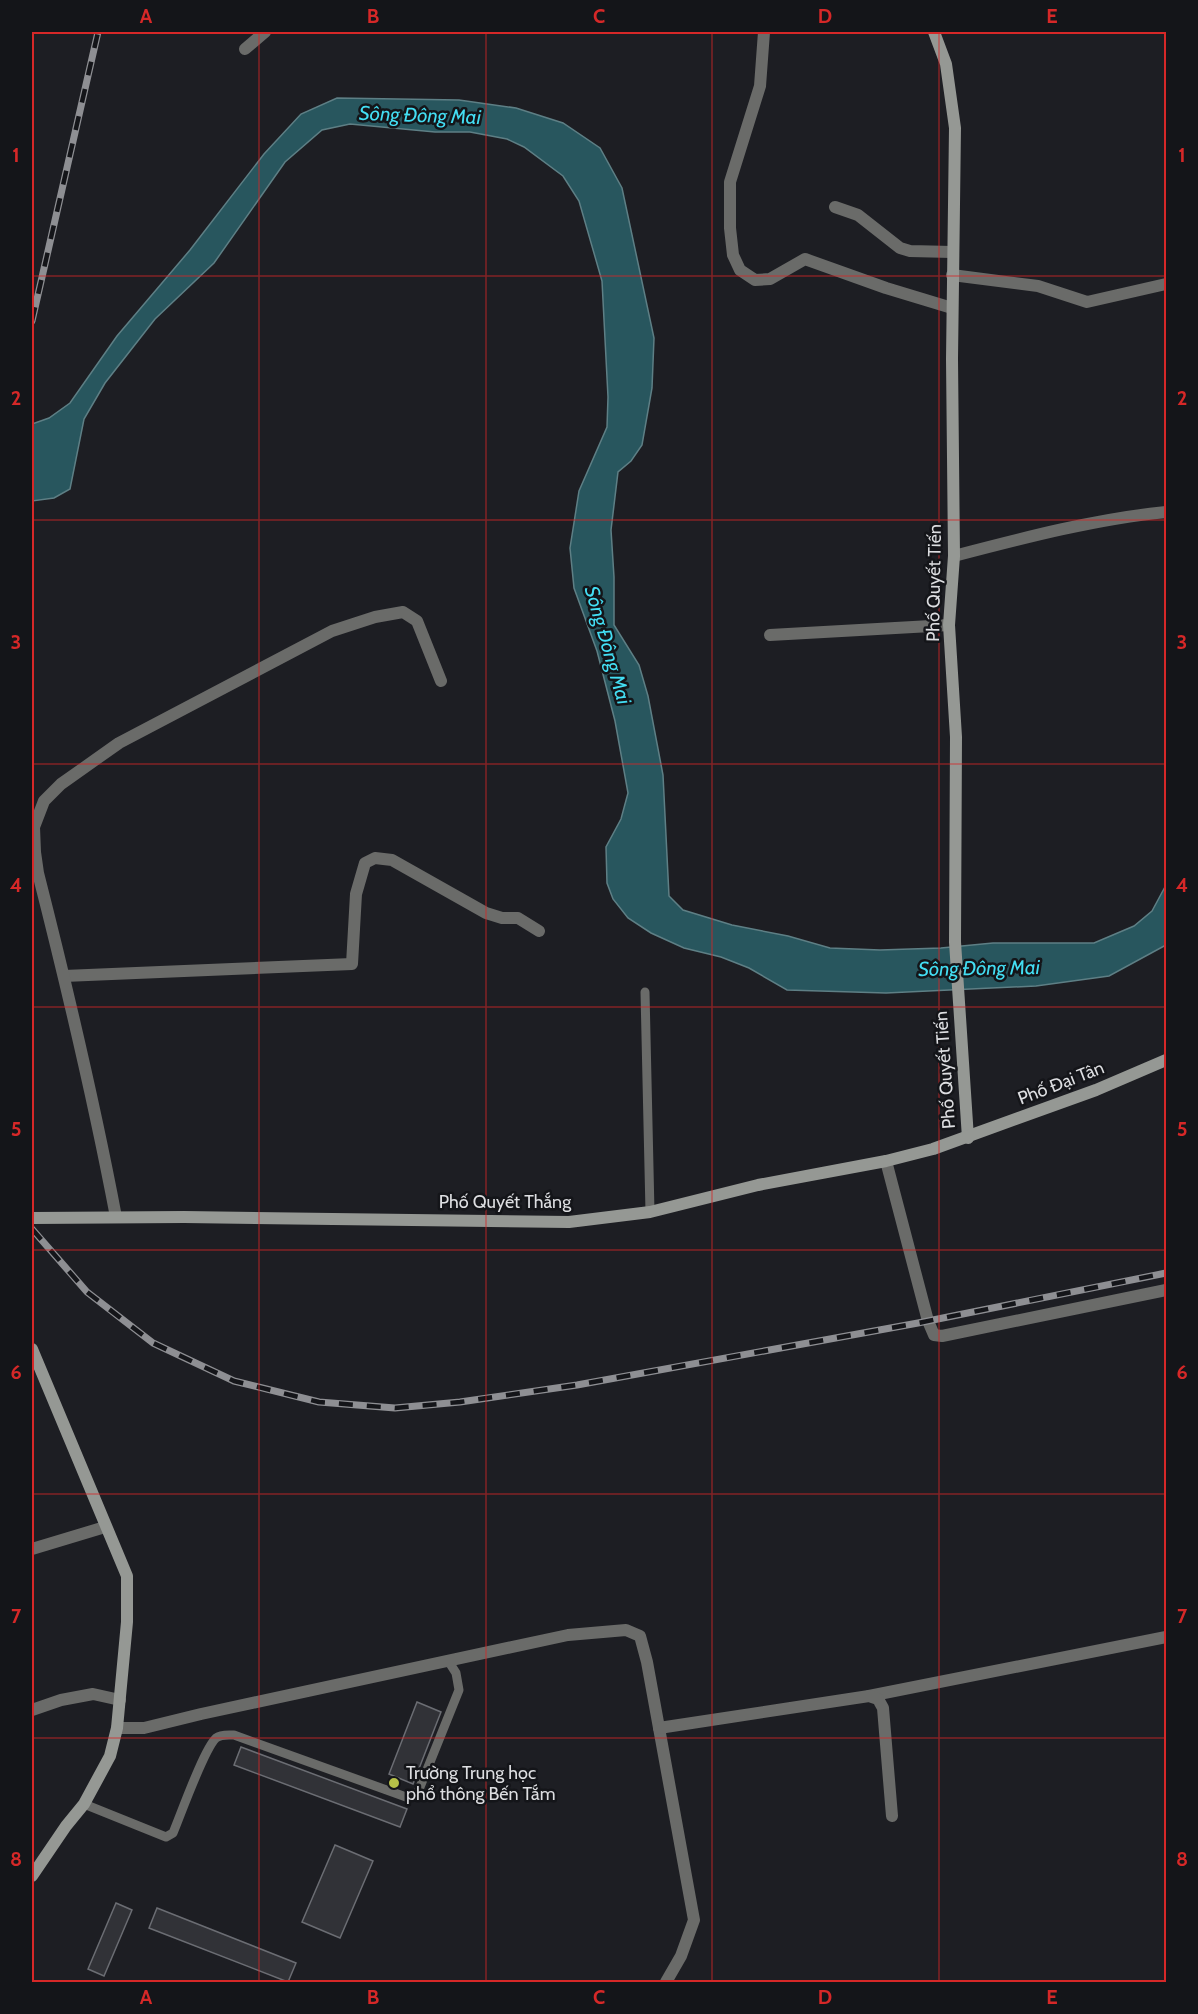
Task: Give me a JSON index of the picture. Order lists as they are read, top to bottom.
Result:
{
  "streets": {
    "street": ["Phố Quyết Tiến", "Phố Đại Tân", "Phố Quyết Thắng"]
  },
  "crossings": [
    ["Phố Quyết Tiến", "Phố Đại Tân"],
    ["Phố Quyết Tiến", "Phố Quyết Thắng"],
    ["Phố Đại Tân", "Phố Quyết Thắng"]
  ],
  "water": ["Sông Đông Mai"],
  "places": ["Trường Trung học phổ thông Bến Tắm"],
  "grid": {
    "columns": [
      "A",
      "B",
      "C",
      "D",
      "E"
    ],
    "rows": [
      "1",
      "2",
      "3",
      "4",
      "5",
      "6",
      "7",
      "8"
    ]
  }
}
